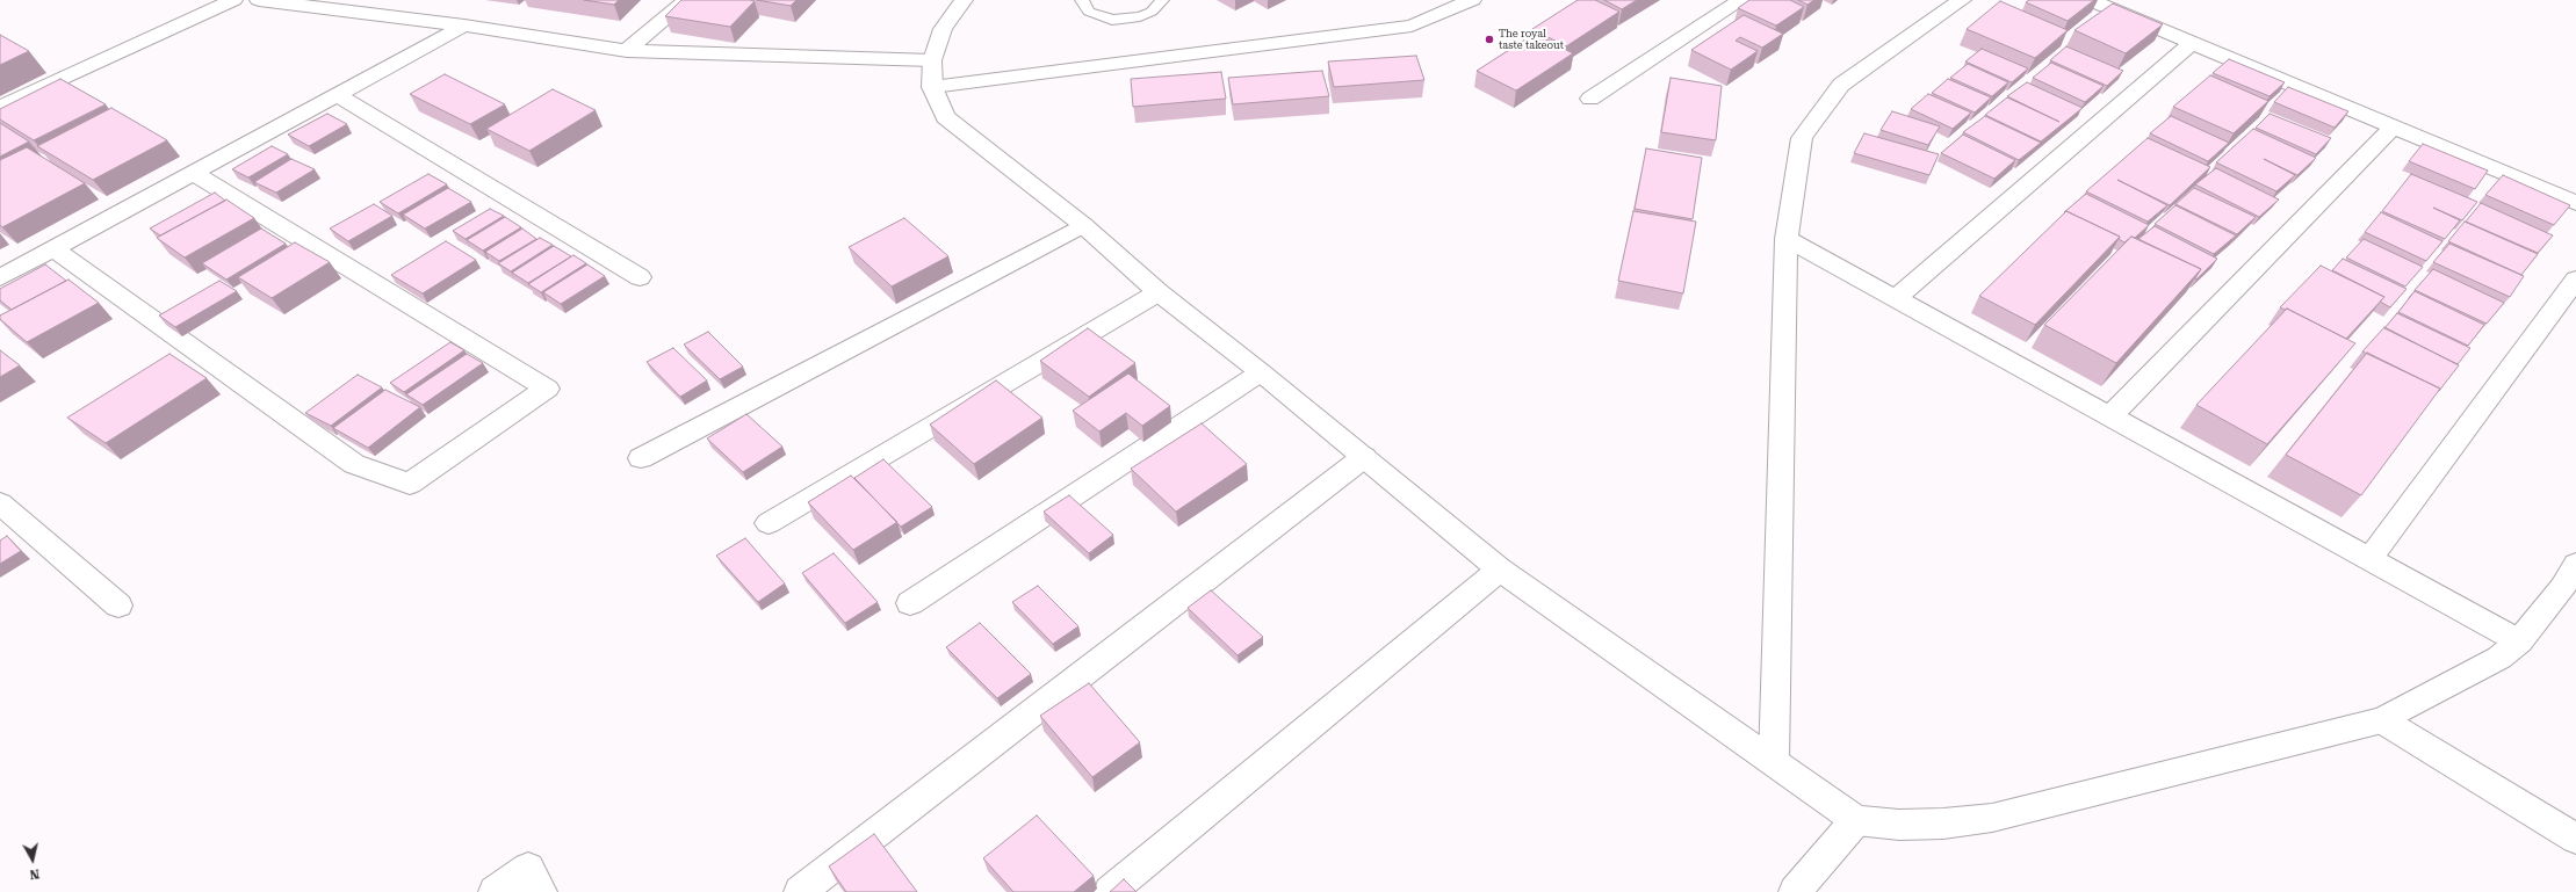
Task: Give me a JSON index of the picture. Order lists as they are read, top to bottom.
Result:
{
  "places": ["The royal taste takeout"],
  "north": "bottom"
}
